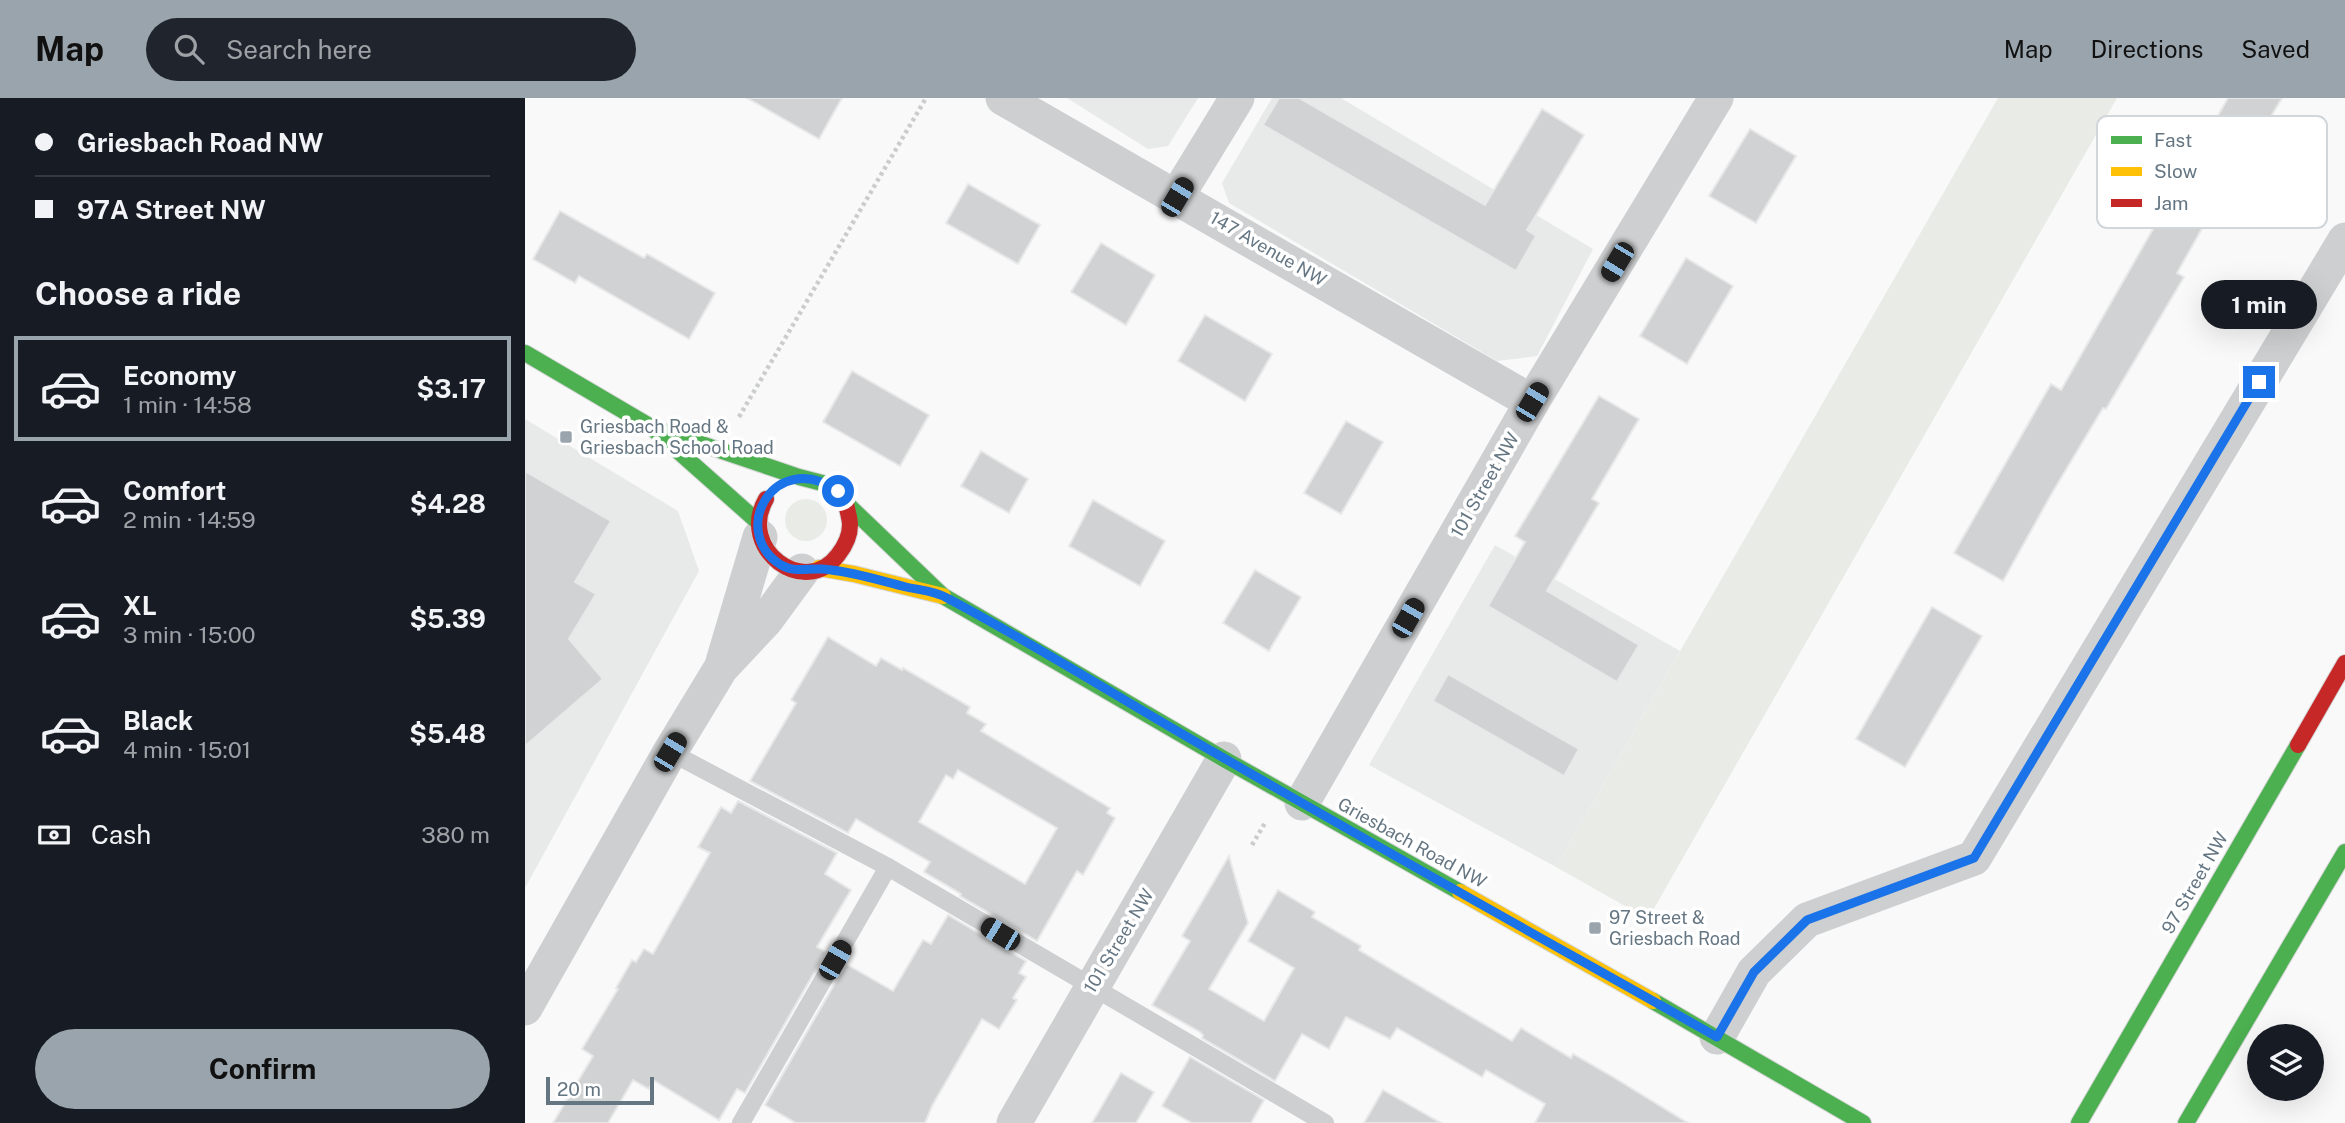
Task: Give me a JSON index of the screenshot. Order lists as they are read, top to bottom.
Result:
{
  "streets": {
    "street": [
      "147 Avenue NW",
      "101 Street NW",
      "Griesbach Road NW",
      "97 Street NW"
    ]
  },
  "crossings": [
    ["147 Avenue NW", "101 Street NW"],
    ["101 Street NW", "Griesbach Road NW"]
  ],
  "places": {
    "transit": ["Griesbach Road & Griesbach School Road", "97 Street & Griesbach Road"]
  },
  "legend": ["Fast", "Slow", "Jam"],
  "scale_bar": "20 m",
  "page": {
    "header": "Map",
    "search": "Search here",
    "nav": ["Map", "Directions", "Saved"],
    "banner": ["Griesbach Road NW", "97A Street NW"],
    "heading": "Choose a ride",
    "bubble": "1 min",
    "list": [
      {
        "name": "Economy",
        "note": "1 min · 14:58",
        "value": "$3.17"
      },
      {
        "name": "Comfort",
        "note": "2 min · 14:59",
        "value": "$4.28"
      },
      {
        "name": "XL",
        "note": "3 min · 15:00",
        "value": "$5.39"
      },
      {
        "name": "Black",
        "note": "4 min · 15:01",
        "value": "$5.48"
      }
    ],
    "pay": ["Cash", "380 m"],
    "buttons": "Confirm",
    "scale": "20 m"
  }
}
